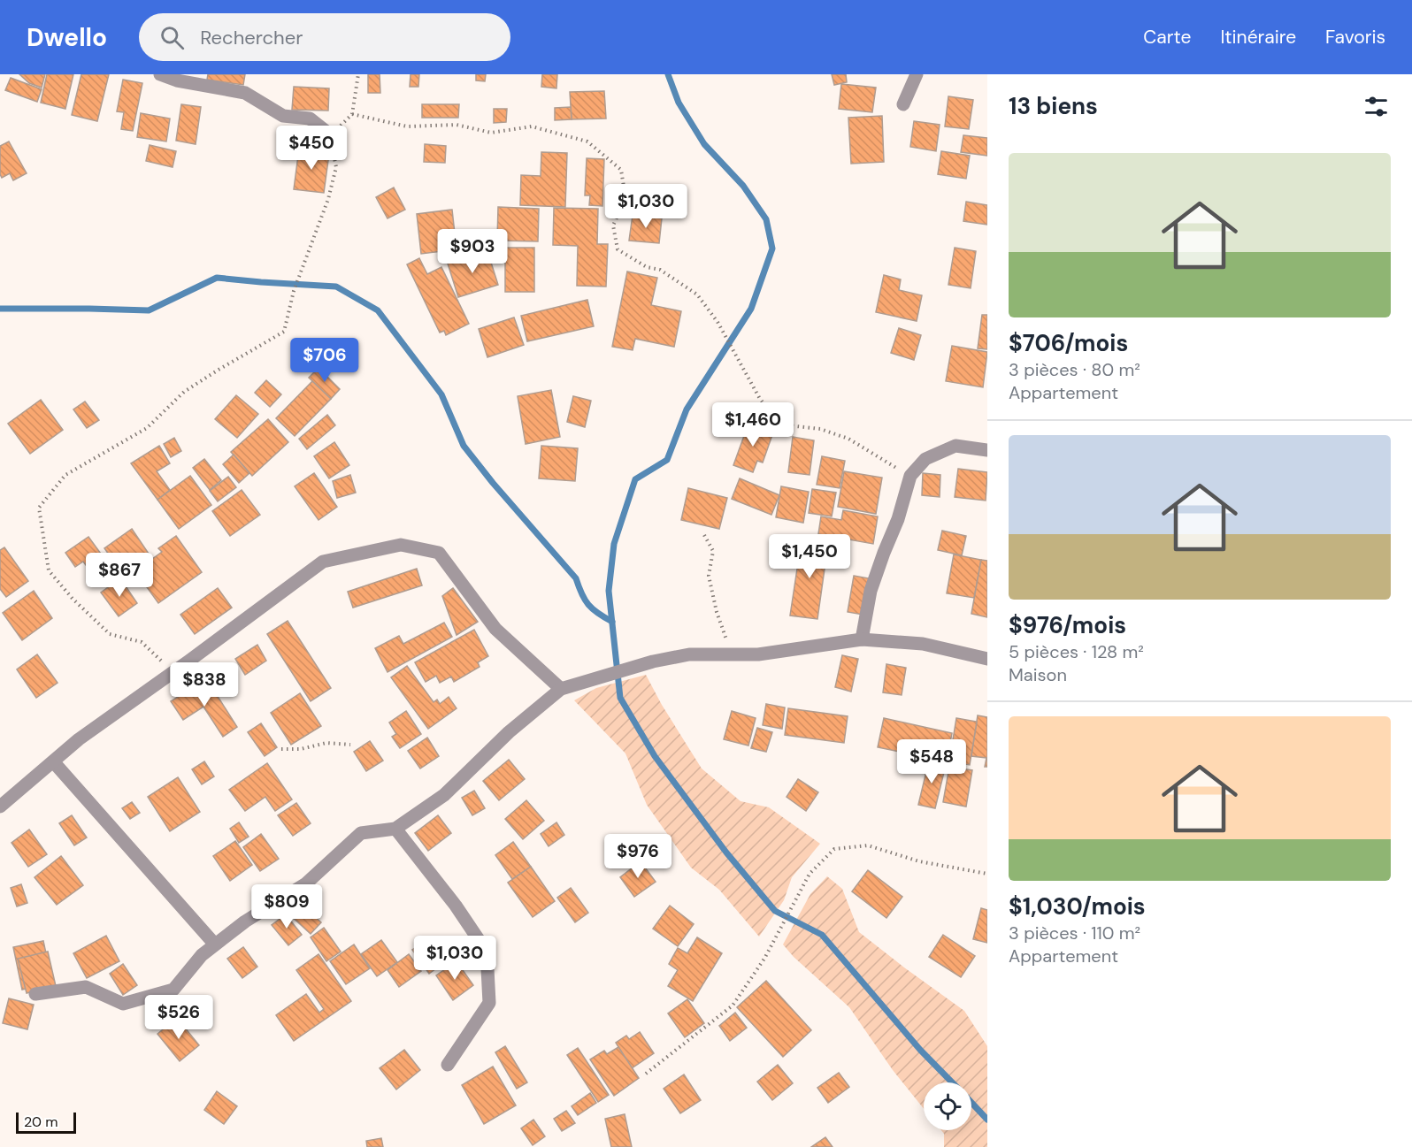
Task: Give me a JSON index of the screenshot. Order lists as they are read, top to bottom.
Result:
{
  "scale_bar": "20 m",
  "page": {
    "header": "Dwello",
    "search": "Rechercher",
    "nav": ["Carte", "Itinéraire", "Favoris"],
    "heading": "13 biens",
    "price": [
      "$450",
      "$1,030",
      "$903",
      "$706",
      "$1,460",
      "$1,450",
      "$867",
      "$838",
      "$548",
      "$976",
      "$809",
      "$1,030",
      "$526"
    ],
    "list": [
      {
        "name": "$706/mois",
        "note": "3 pièces · 80 m² · Appartement"
      },
      {
        "name": "$976/mois",
        "note": "5 pièces · 128 m² · Maison"
      },
      {
        "name": "$1,030/mois",
        "note": "3 pièces · 110 m² · Appartement"
      }
    ],
    "scale": "20 m"
  }
}
